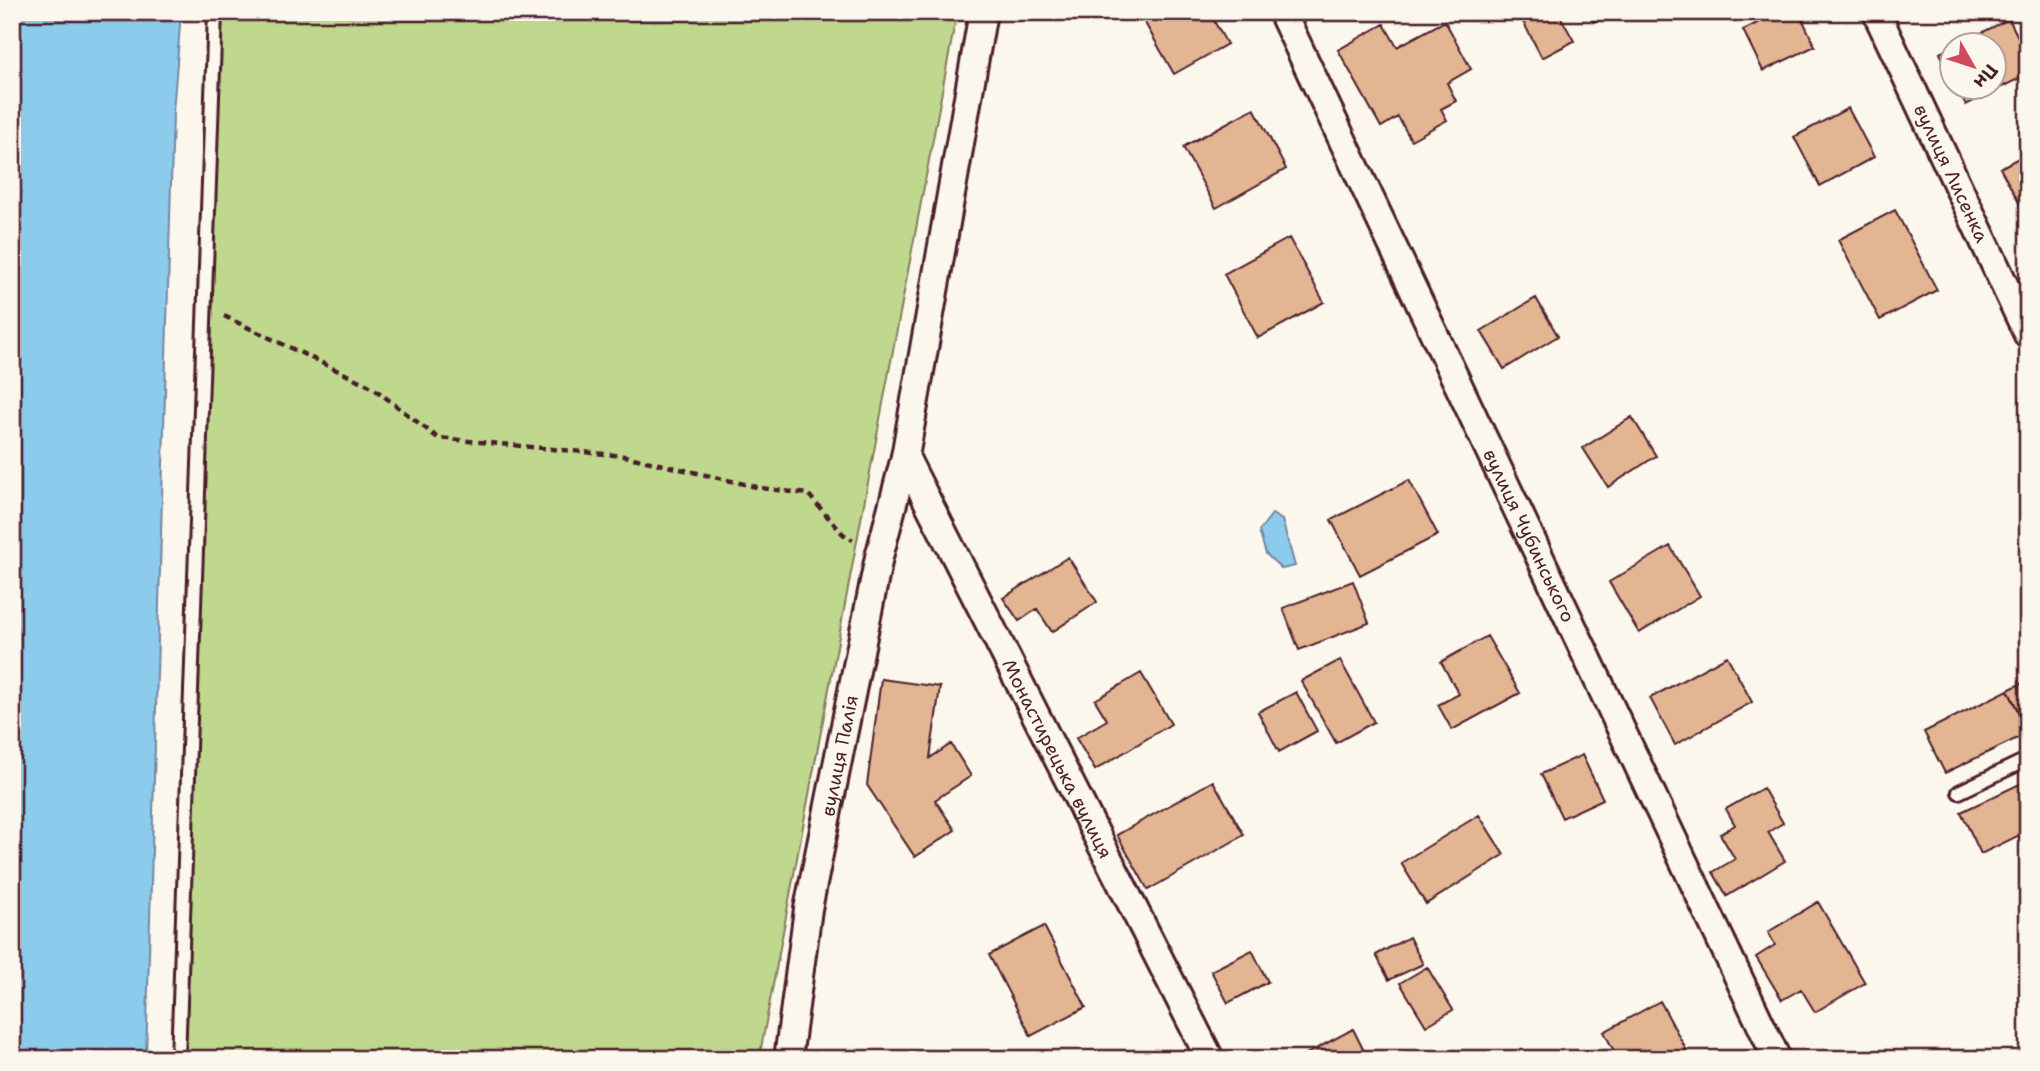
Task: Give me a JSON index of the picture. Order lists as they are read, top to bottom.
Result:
{
  "streets": {
    "street": [
      "вулиця Лисенка",
      "вулиця Чубинського",
      "вулиця Палія",
      "Монастирецька вулиця"
    ]
  },
  "crossings": [
    ["вулиця Палія", "Монастирецька вулиця"]
  ],
  "north": "bottom right"
}
